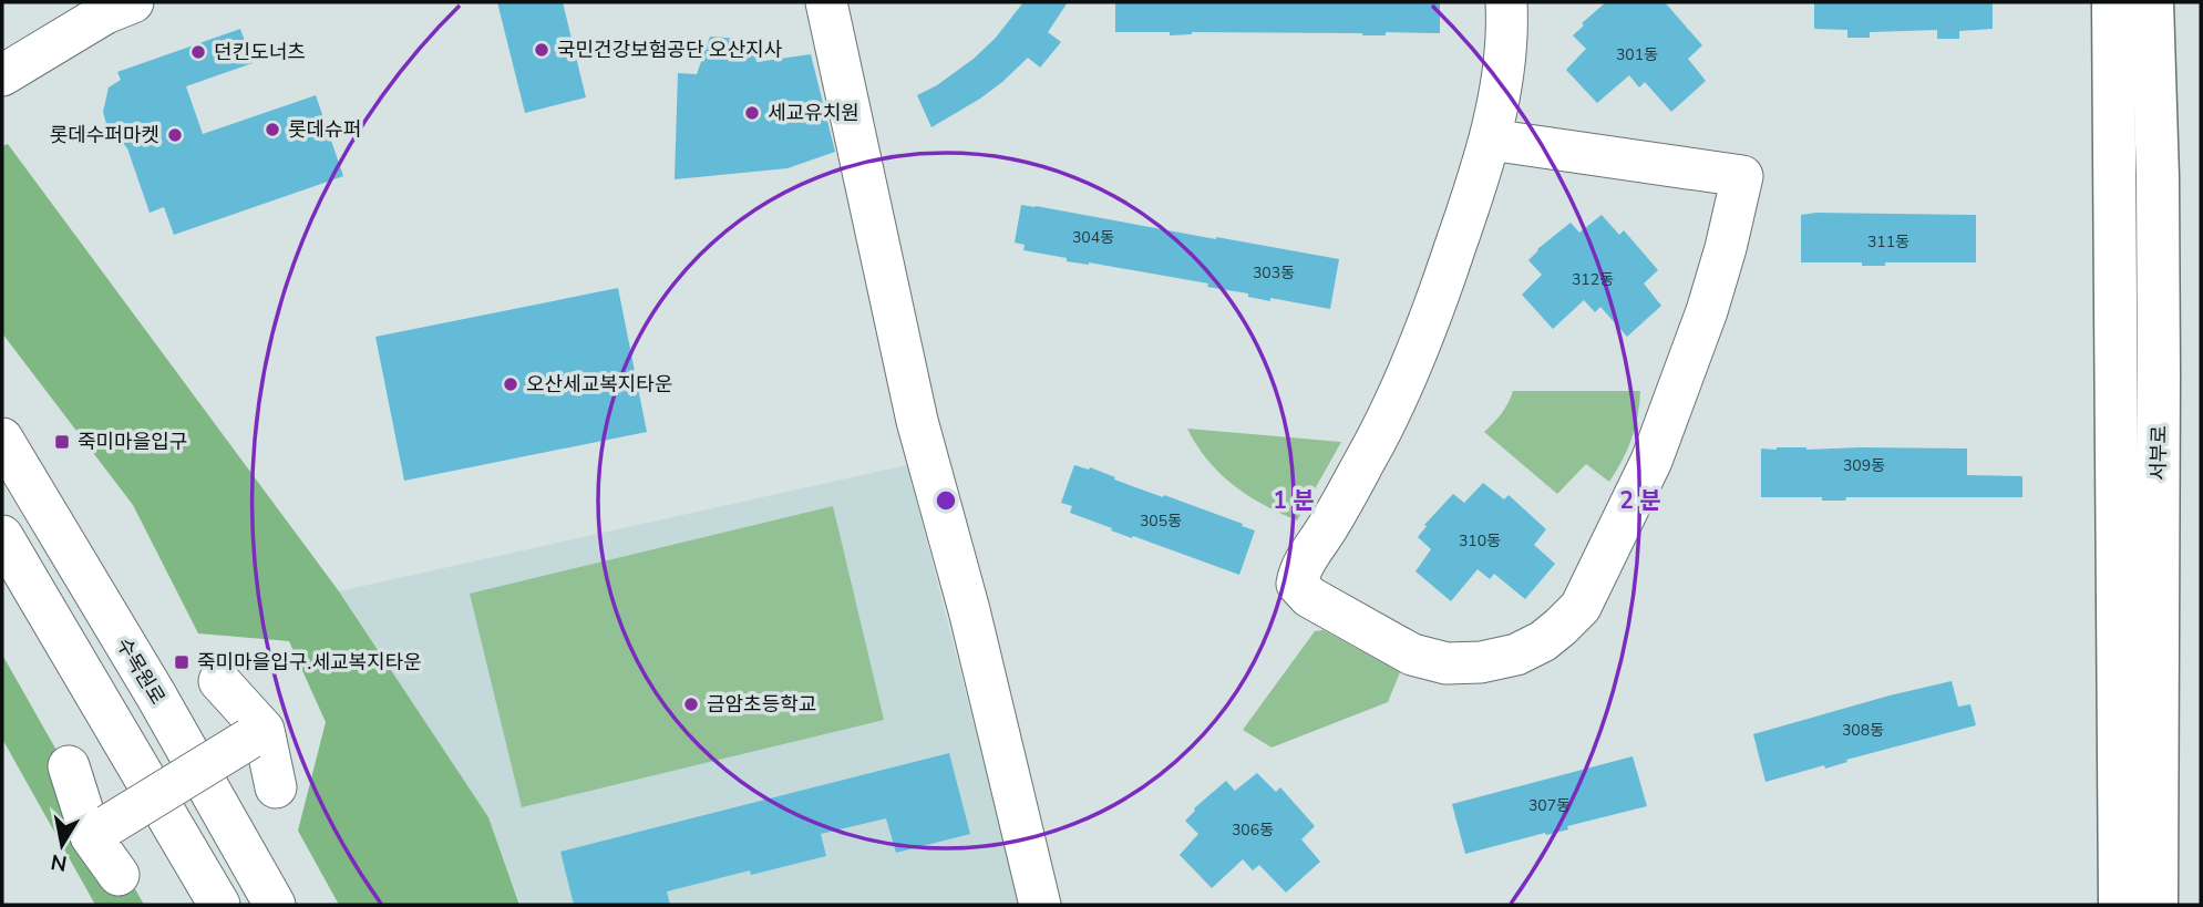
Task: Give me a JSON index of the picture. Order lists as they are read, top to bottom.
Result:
{
  "streets": {
    "main road": ["서부로"],
    "street": ["수목원로"]
  },
  "places": {
    "other": [
      "국민건강보험공단 오산지사",
      "던킨도너츠",
      "세교유치원",
      "롯데슈퍼",
      "롯데수퍼마켓",
      "오산세교복지타운",
      "금암초등학교"
    ],
    "transit": ["죽미마을입구", "죽미마을입구.세교복지타운"]
  },
  "house_numbers": [
    "301동",
    "304동",
    "311동",
    "303동",
    "312동",
    "309동",
    "305동",
    "310동",
    "308동",
    "307동",
    "306동"
  ],
  "north": "bottom",
  "rings": ["1 분", "2 분"]
}
